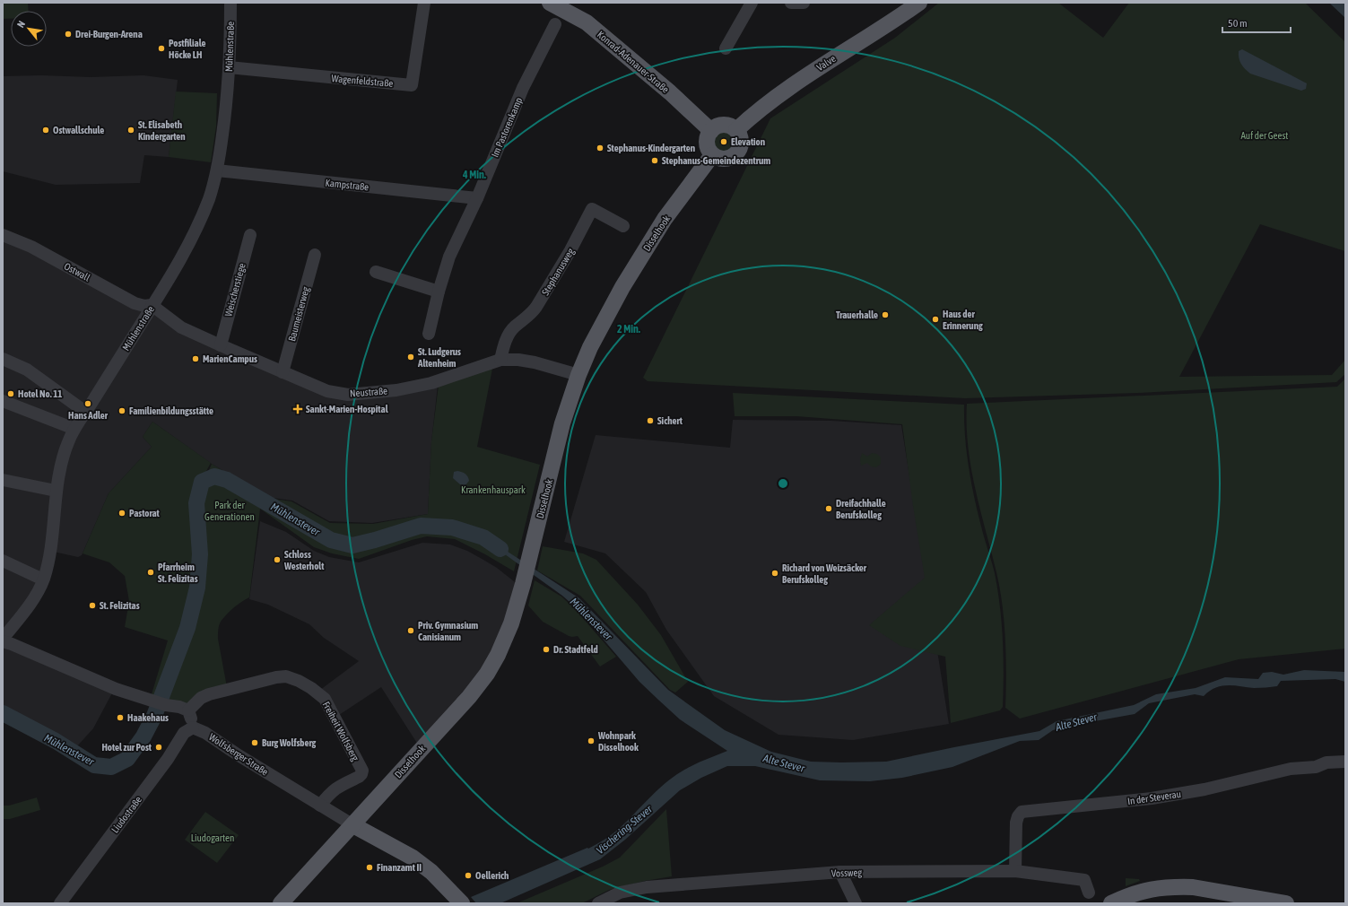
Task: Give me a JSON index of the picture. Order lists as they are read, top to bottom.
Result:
{
  "streets": {
    "main road": [
      "Konrad-Adenauer-Straße",
      "Valve",
      "Disselhook",
      "Wolfsberger Straße"
    ],
    "street": [
      "Mühlenstraße",
      "Wagenfeldstraße",
      "Im Pastorenkamp",
      "Kampstraße",
      "Ostwall",
      "Stephanusweg",
      "Weischerstiege",
      "Baumeisterweg",
      "Neustraße",
      "Freiheit Wolfsberg",
      "In der Steverau",
      "Liudostraße",
      "Vossweg"
    ]
  },
  "crossings": [
    ["Mühlenstraße", "Wagenfeldstraße"],
    ["Mühlenstraße", "Kampstraße"],
    ["Mühlenstraße", "Ostwall"],
    ["Mühlenstraße", "Neustraße"],
    ["Konrad-Adenauer-Straße", "Valve"],
    ["Konrad-Adenauer-Straße", "Disselhook"],
    ["Valve", "Disselhook"],
    ["Im Pastorenkamp", "Kampstraße"],
    ["Disselhook", "Neustraße"],
    ["Disselhook", "Wolfsberger Straße"],
    ["Ostwall", "Neustraße"],
    ["Stephanusweg", "Neustraße"],
    ["Weischerstiege", "Neustraße"],
    ["Baumeisterweg", "Neustraße"],
    ["Freiheit Wolfsberg", "Wolfsberger Straße"],
    ["Wolfsberger Straße", "Liudostraße"],
    ["In der Steverau", "Vossweg"]
  ],
  "water": ["Mühlenstever", "Alte Stever", "Vischering-Stever"],
  "parks": [
    "Auf der Geest",
    "Krankenhauspark",
    "Park der Generationen",
    "Liudogarten"
  ],
  "places": {
    "other": [
      "Drei-Burgen-Arena",
      "Postfiliale Höcke LH",
      "Ostwallschule",
      "St. Elisabeth Kindergarten",
      "Elevation",
      "Stephanus-Kindergarten",
      "Stephanus-Gemeindezentrum",
      "Trauerhalle",
      "Haus der Erinnerung",
      "St. Ludgerus Altenheim",
      "MarienCampus",
      "Hotel No. 11",
      "Hans Adler",
      "Familienbildungsstätte",
      "Sichert",
      "Dreifachhalle Berufskolleg",
      "Pastorat",
      "Schloss Westerholt",
      "Pfarrheim St. Felizitas",
      "Richard von Weizsäcker Berufskolleg",
      "St. Felizitas",
      "Priv. Gymnasium Canisianum",
      "Dr. Stadtfeld",
      "Haakehaus",
      "Wohnpark Disselhook",
      "Burg Wolfsberg",
      "Hotel zur Post",
      "Finanzamt II",
      "Oellerich"
    ],
    "health": ["Sankt-Marien-Hospital"]
  },
  "scale_bar": "50 m",
  "north": "top left",
  "rings": ["4 Min.", "2 Min."]
}
